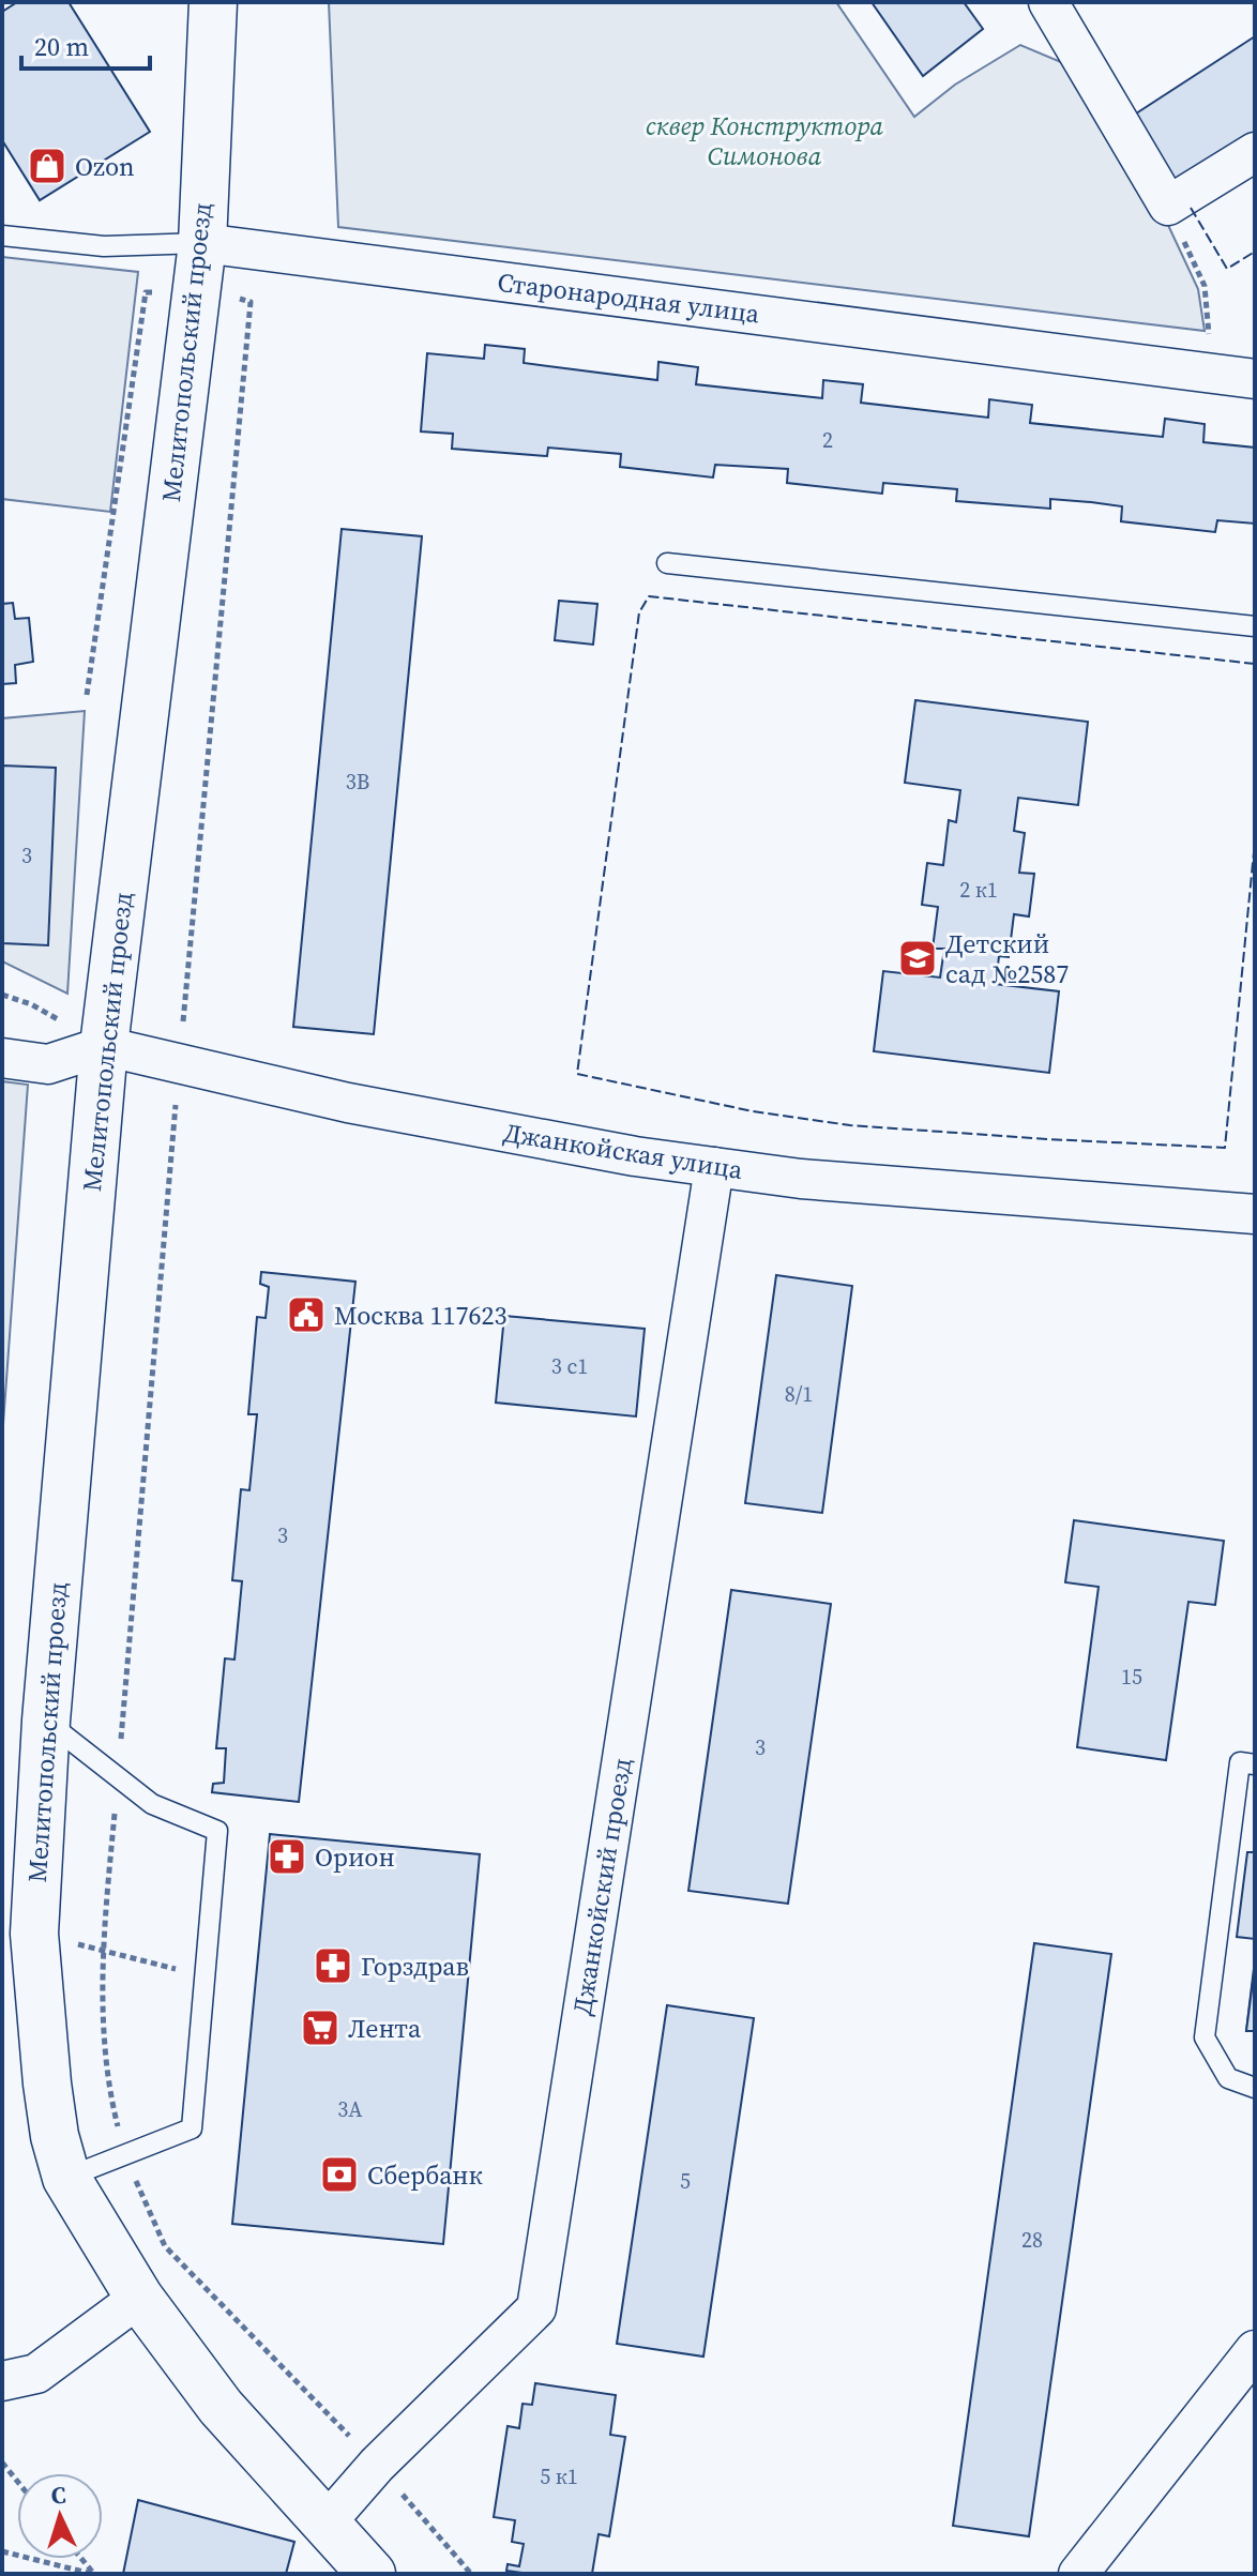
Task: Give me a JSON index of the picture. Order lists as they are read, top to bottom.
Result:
{
  "streets": {
    "street": [
      "Старонародная улица",
      "Мелитопольский проезд",
      "Джанкойская улица",
      "Джанкойский проезд"
    ]
  },
  "crossings": [
    ["Старонародная улица", "Мелитопольский проезд"],
    ["Мелитопольский проезд", "Джанкойская улица"],
    ["Мелитопольский проезд", "Джанкойский проезд"],
    ["Джанкойская улица", "Джанкойский проезд"]
  ],
  "parks": ["сквер Конструктора Симонова"],
  "places": {
    "shop": ["Ozon"],
    "school or university": ["Детский сад №2587"],
    "public building": ["Москва 117623"],
    "pharmacy": ["Орион", "Горздрав"],
    "supermarket": ["Лента"],
    "bank": ["Сбербанк"]
  },
  "house_numbers": [
    "2",
    "3В",
    "3",
    "2 к1",
    "3 с1",
    "8/1",
    "3",
    "15",
    "3",
    "3А",
    "5",
    "28",
    "5 к1"
  ],
  "scale_bar": "20 m",
  "north": "top"
}
